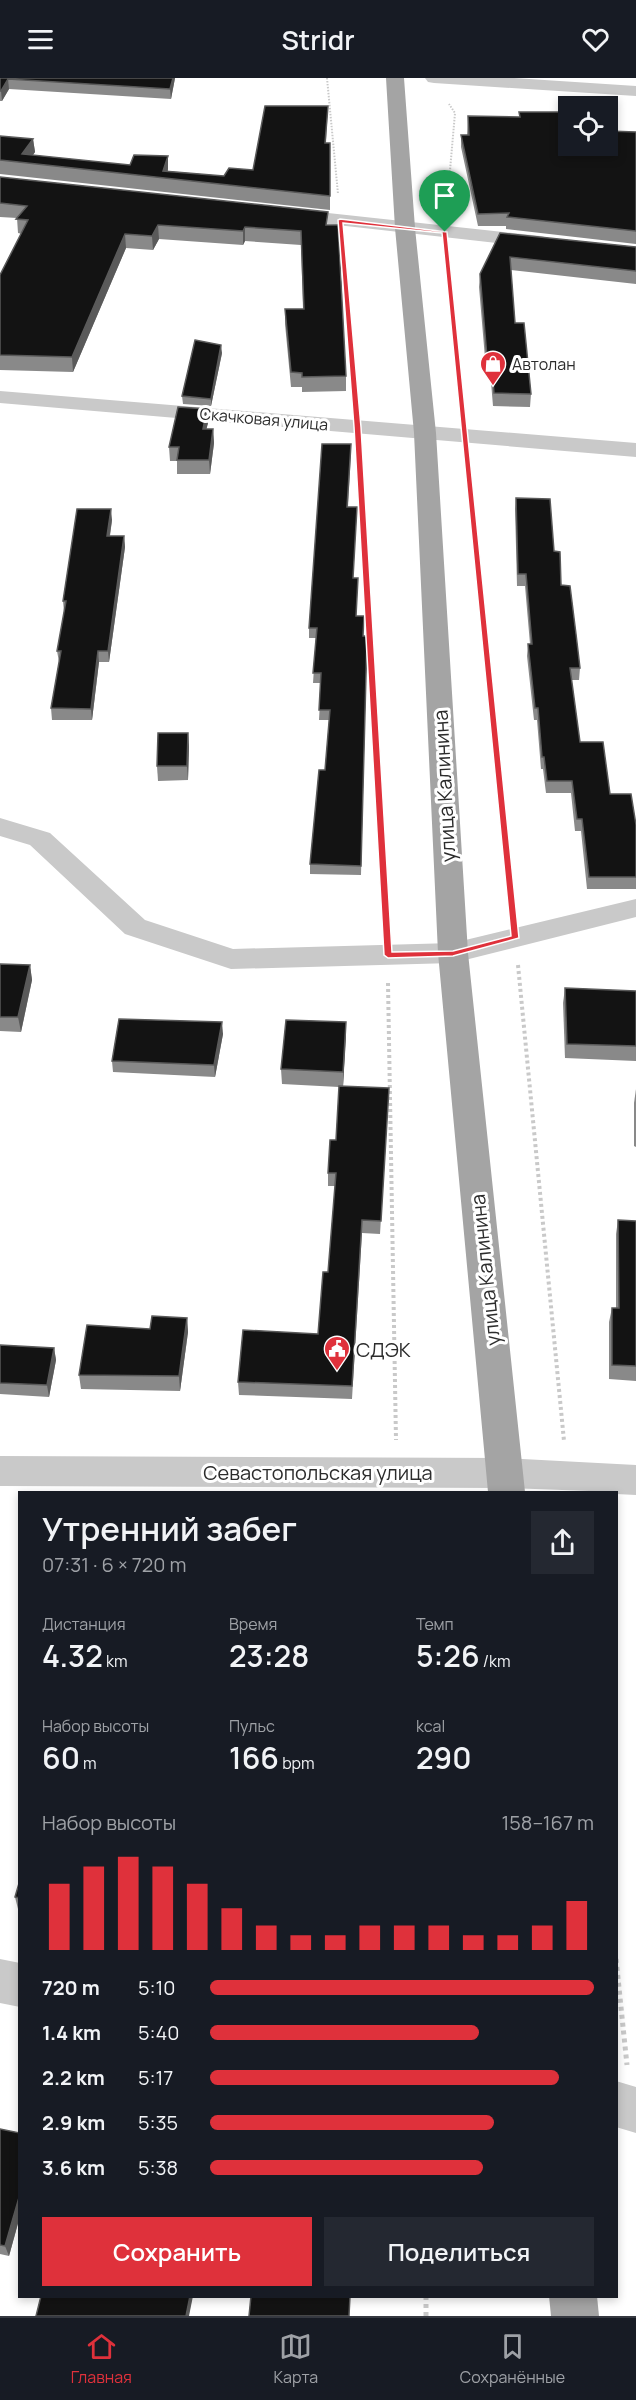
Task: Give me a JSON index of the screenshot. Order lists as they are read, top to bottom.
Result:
{
  "streets": {
    "main road": ["улица Калинина"],
    "street": ["Скачковая улица", "Севастопольская улица"]
  },
  "crossings": [
    ["Скачковая улица", "улица Калинина"],
    ["улица Калинина", "Севастопольская улица"]
  ],
  "places": {
    "shop": ["Автолан"],
    "public building": ["СДЭК"]
  },
  "page": {
    "header": "Stridr",
    "heading": ["Утренний забег", "07:31 · 6 × 720 m"],
    "stats": [
      ["Дистанция", "4.32 km"],
      ["Время", "23:28"],
      ["Темп", "5:26 /km"],
      ["Набор высоты", "60 m"],
      ["Пульс", "166 bpm"],
      ["kcal", "290"]
    ],
    "chart": ["Набор высоты", "158–167 m"],
    "list": [
      {
        "name": "720 m",
        "note": "5:10"
      },
      {
        "name": "1.4 km",
        "note": "5:40"
      },
      {
        "name": "2.2 km",
        "note": "5:17"
      },
      {
        "name": "2.9 km",
        "note": "5:35"
      },
      {
        "name": "3.6 km",
        "note": "5:38"
      }
    ],
    "buttons": ["Сохранить", "Поделиться"],
    "tabs": ["Главная", "Карта", "Сохранённые"]
  }
}
